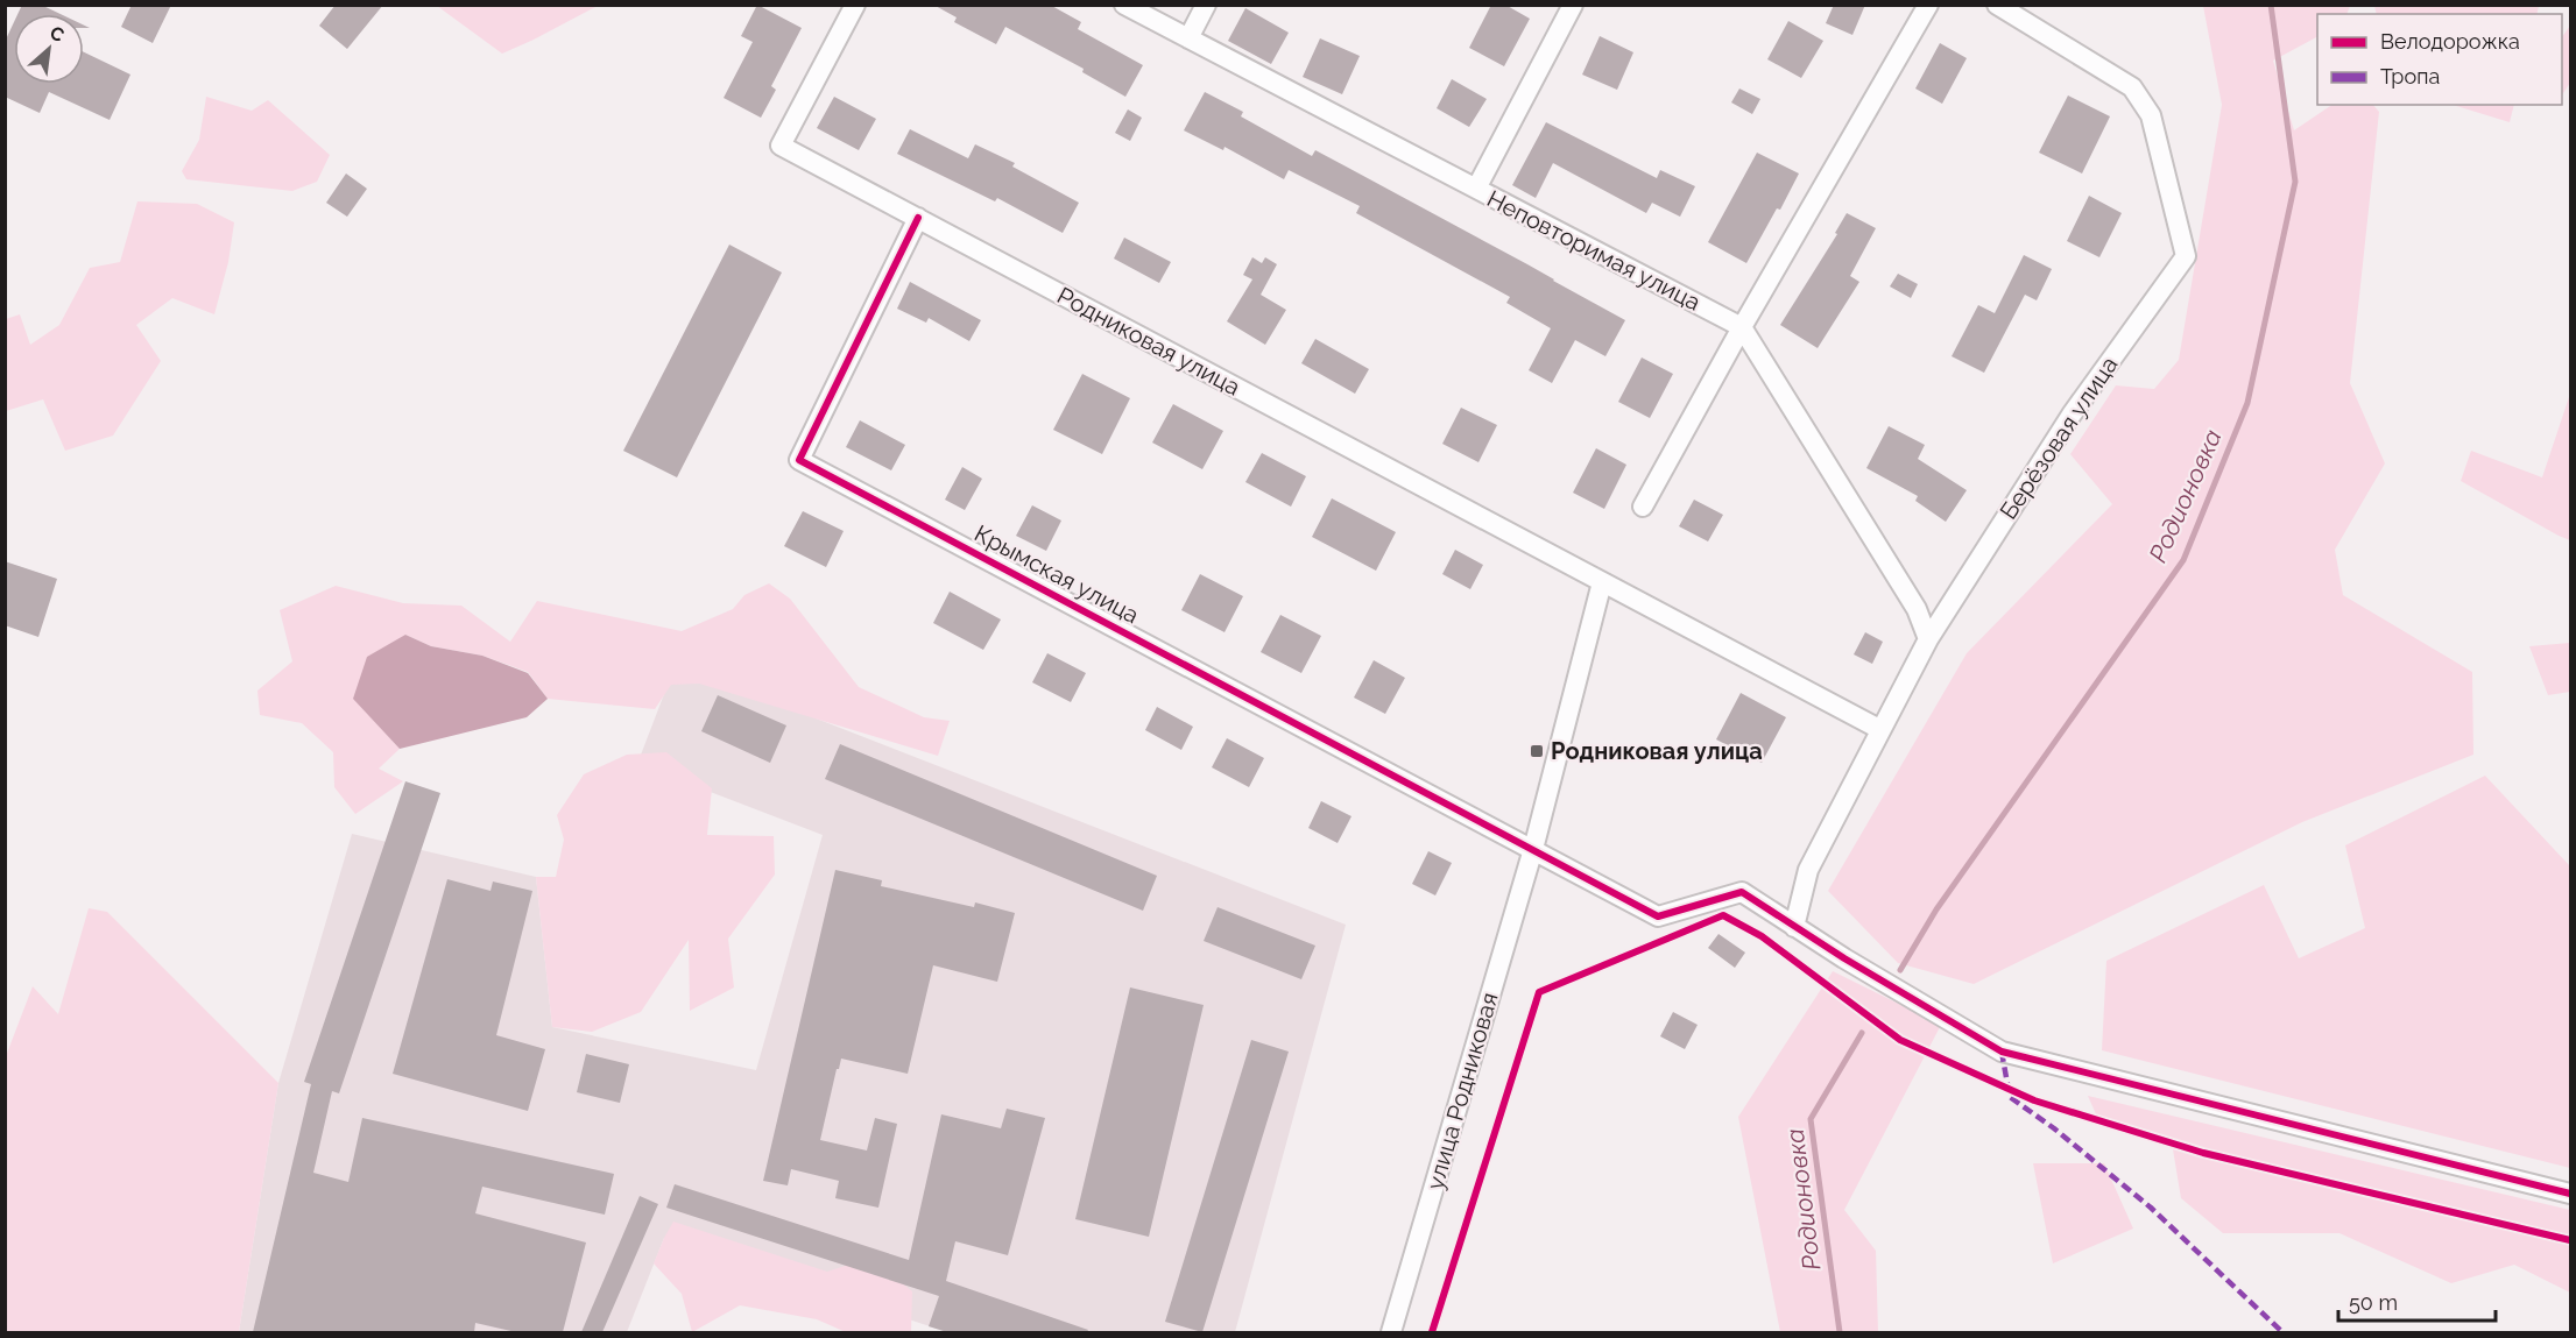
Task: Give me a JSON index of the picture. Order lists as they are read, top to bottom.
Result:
{
  "streets": {
    "street": [
      "Неповторимая улица",
      "Родниковая улица",
      "Берёзовая улица",
      "Крымская улица",
      "улица Родниковая"
    ]
  },
  "crossings": [
    ["Родниковая улица", "Берёзовая улица"],
    ["Родниковая улица", "Крымская улица"],
    ["Родниковая улица", "улица Родниковая"],
    ["Крымская улица", "улица Родниковая"]
  ],
  "water": ["Родионовка"],
  "places": {
    "transit": ["Родниковая улица"]
  },
  "legend": ["Велодорожка", "Тропа"],
  "scale_bar": "50 m",
  "north": "top right"
}
